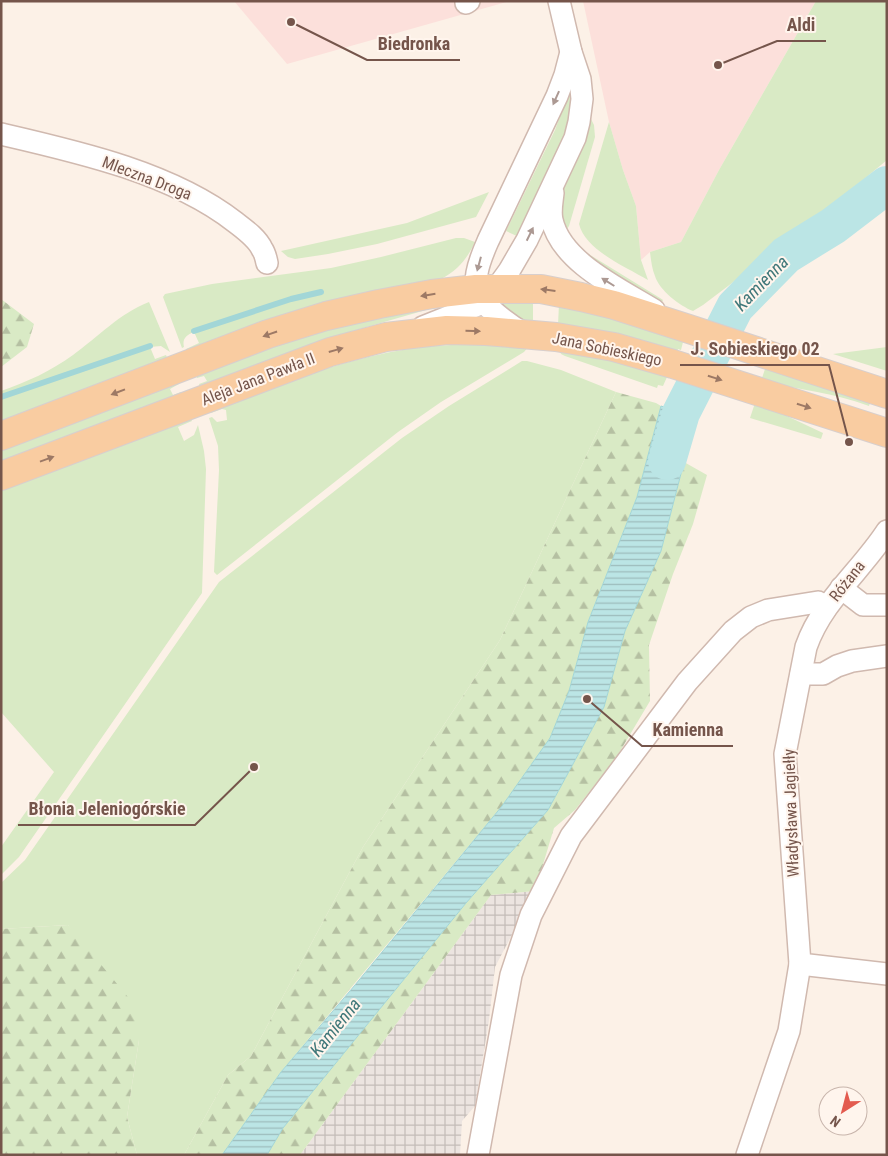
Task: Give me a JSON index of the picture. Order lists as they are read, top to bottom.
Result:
{
  "streets": {
    "main road": ["Jana Sobieskiego", "Aleja Jana Pawła II"],
    "street": ["Mleczna Droga", "Różana", "Władysława Jagiełły"]
  },
  "crossings": [
    ["Jana Sobieskiego", "Aleja Jana Pawła II"],
    ["Różana", "Władysława Jagiełły"]
  ],
  "water": ["Kamienna"],
  "places": [
    "Biedronka",
    "Aldi",
    "J. Sobieskiego 02",
    "Kamienna",
    "Błonia Jeleniogórskie"
  ],
  "north": "bottom left"
}
